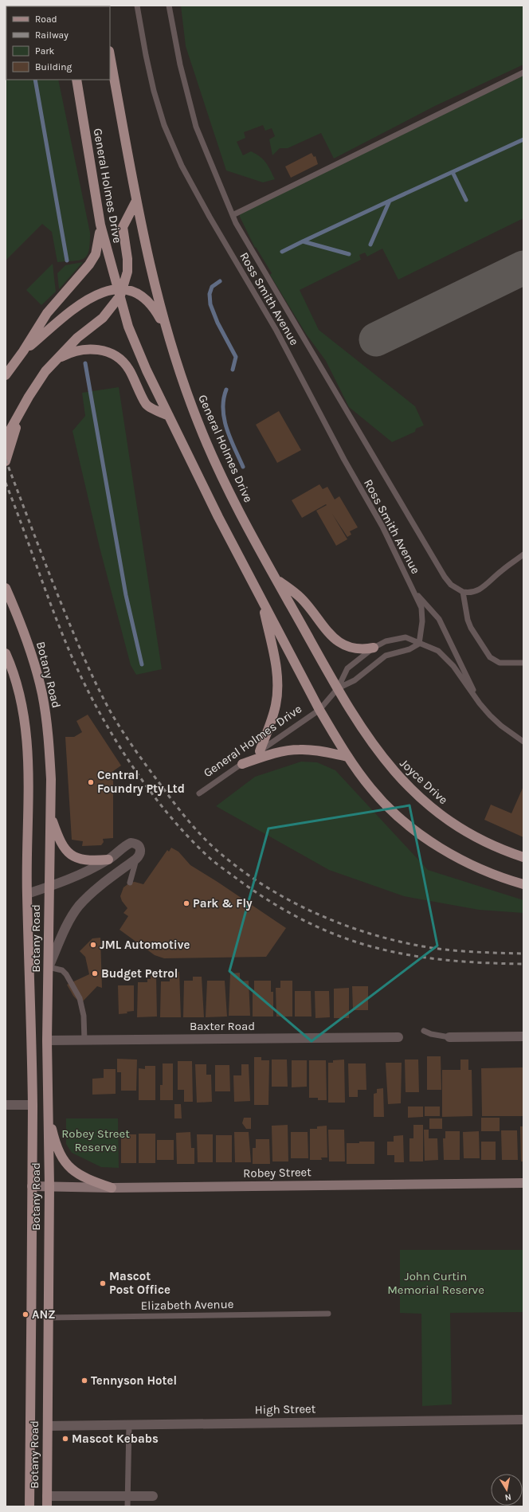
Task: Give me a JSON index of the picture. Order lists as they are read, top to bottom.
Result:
{
  "streets": {
    "main road": ["General Holmes Drive", "Botany Road", "Joyce Drive"],
    "street": ["Baxter Road", "Robey Street", "High Street"],
    "lane": ["Ross Smith Avenue", "Elizabeth Avenue"]
  },
  "crossings": [
    ["General Holmes Drive", "Ross Smith Avenue"],
    ["General Holmes Drive", "Joyce Drive"],
    ["Ross Smith Avenue", "Joyce Drive"],
    ["Botany Road", "Baxter Road"],
    ["Botany Road", "Robey Street"],
    ["Botany Road", "Elizabeth Avenue"],
    ["Botany Road", "High Street"]
  ],
  "parks": ["Robey Street Reserve", "John Curtin Memorial Reserve"],
  "places": [
    "Central Foundry Pty Ltd",
    "Park & Fly",
    "JML Automotive",
    "Budget Petrol",
    "Mascot Post Office",
    "ANZ",
    "Tennyson Hotel",
    "Mascot Kebabs"
  ],
  "legend": [
    "Road",
    "Railway",
    "Park",
    "Building"
  ],
  "north": "bottom"
}
